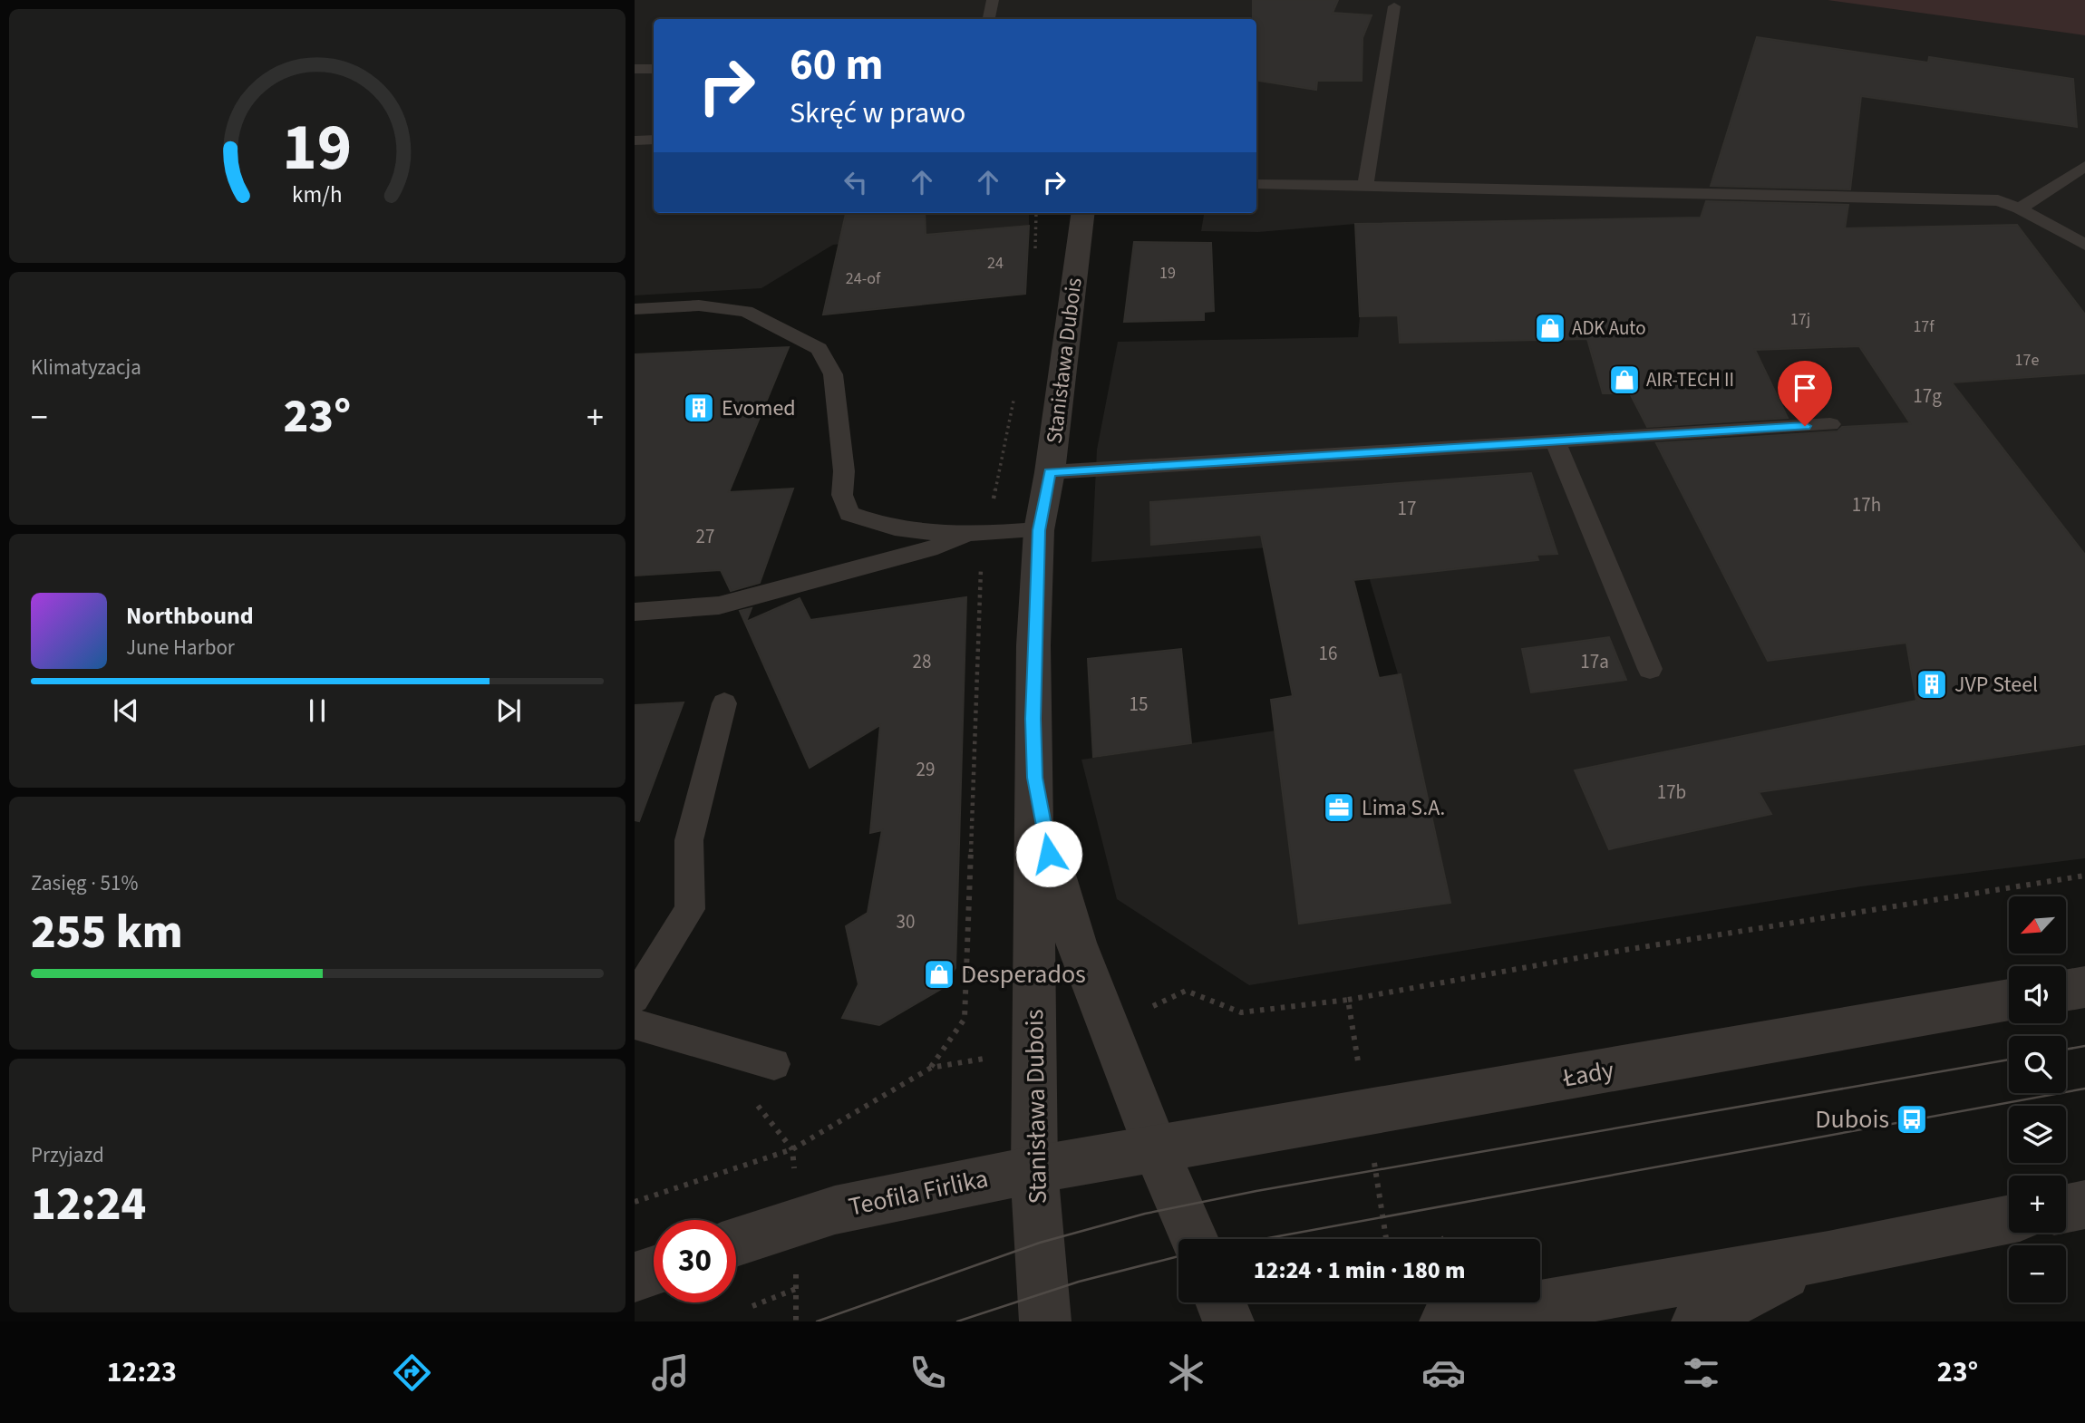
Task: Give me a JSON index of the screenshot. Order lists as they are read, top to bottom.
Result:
{
  "streets": {
    "street": ["Stanisława Dubois", "Łady", "Teofila Firlika"]
  },
  "crossings": [
    ["Stanisława Dubois", "Łady"],
    ["Stanisława Dubois", "Teofila Firlika"],
    ["Łady", "Teofila Firlika"]
  ],
  "places": {
    "shop": ["ADK Auto", "AIR-TECH II", "Desperados"],
    "building": ["Evomed", "JVP Steel"],
    "office": ["Lima S.A."],
    "bus stop": ["Dubois"]
  },
  "house_numbers": [
    "24",
    "19",
    "24-of",
    "17j",
    "17f",
    "17e",
    "17g",
    "17h",
    "17",
    "27",
    "16",
    "28",
    "17a",
    "15",
    "29",
    "17b",
    "30"
  ],
  "north": "bottom left",
  "page": {
    "turn": ["60 m", "Skręć w prawo"],
    "tile": [
      "Klimatyzacja",
      ["Zasięg · 51%", "255 km"],
      ["Przyjazd", "12:24"]
    ],
    "heat": ["−", "23°", "+"],
    "song": ["Northbound", "June Harbor"],
    "map_buttons": ["+", "−"],
    "limit": "30",
    "trip": "12:24 · 1 min · 180 m",
    "tabs": ["12:23", "23°"],
    "gauge": ["19", "km/h"]
  }
}
